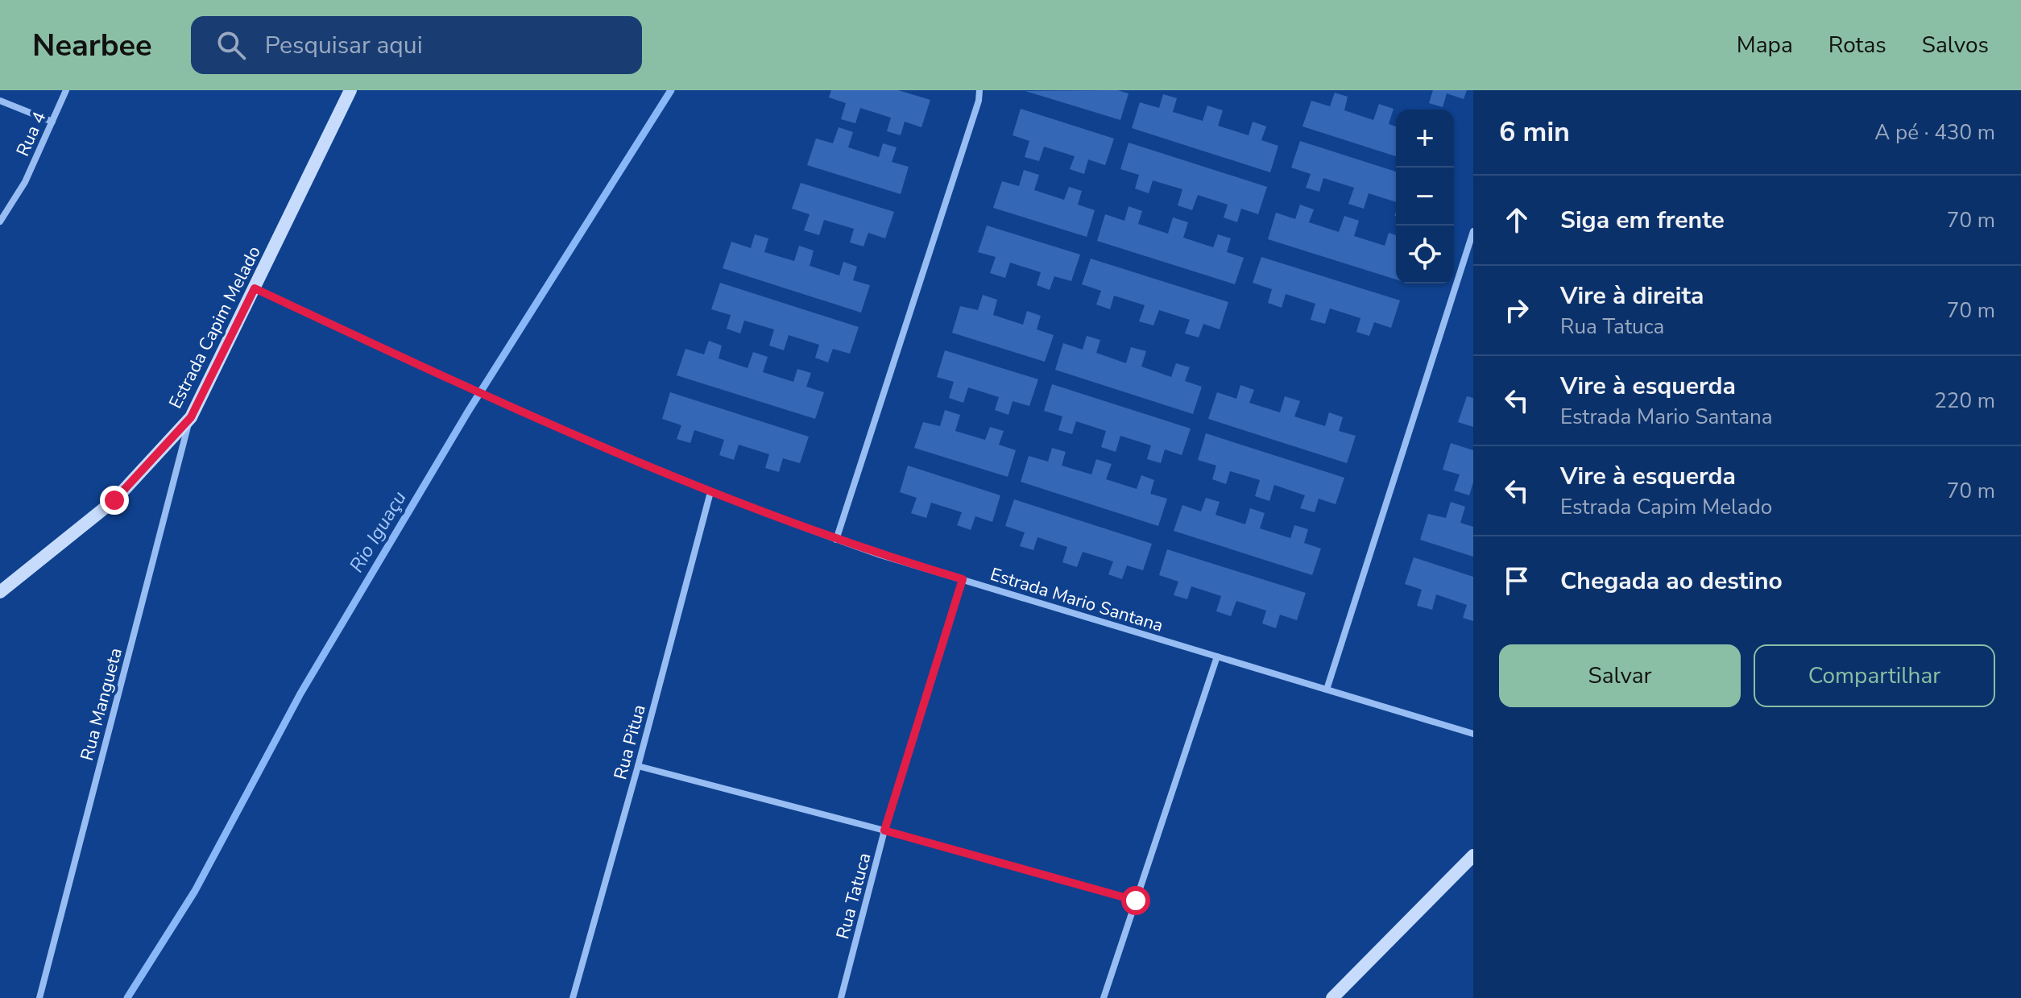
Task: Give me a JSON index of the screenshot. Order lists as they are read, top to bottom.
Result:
{
  "streets": {
    "street": [
      "Rua 4",
      "Estrada Capim Melado",
      "Estrada Mario Santana",
      "Rua Mangueta",
      "Rua Pitua",
      "Rua Tatuca"
    ]
  },
  "crossings": [
    ["Estrada Capim Melado", "Estrada Mario Santana"],
    ["Estrada Capim Melado", "Rua Mangueta"],
    ["Estrada Mario Santana", "Rua Pitua"],
    ["Estrada Mario Santana", "Rua Tatuca"]
  ],
  "water": ["Rio Iguaçu"],
  "page": {
    "header": "Nearbee",
    "search": "Pesquisar aqui",
    "nav": ["Mapa", "Rotas", "Salvos"],
    "heading": ["6 min", "A pé · 430 m"],
    "map_buttons": ["+", "−"],
    "list": [
      ["Siga em frente", "70 m"],
      ["Vire à direita", "Rua Tatuca", "70 m"],
      ["Vire à esquerda", "Estrada Mario Santana", "220 m"],
      ["Vire à esquerda", "Estrada Capim Melado", "70 m"],
      "Chegada ao destino"
    ],
    "buttons": ["Salvar", "Compartilhar"]
  }
}
